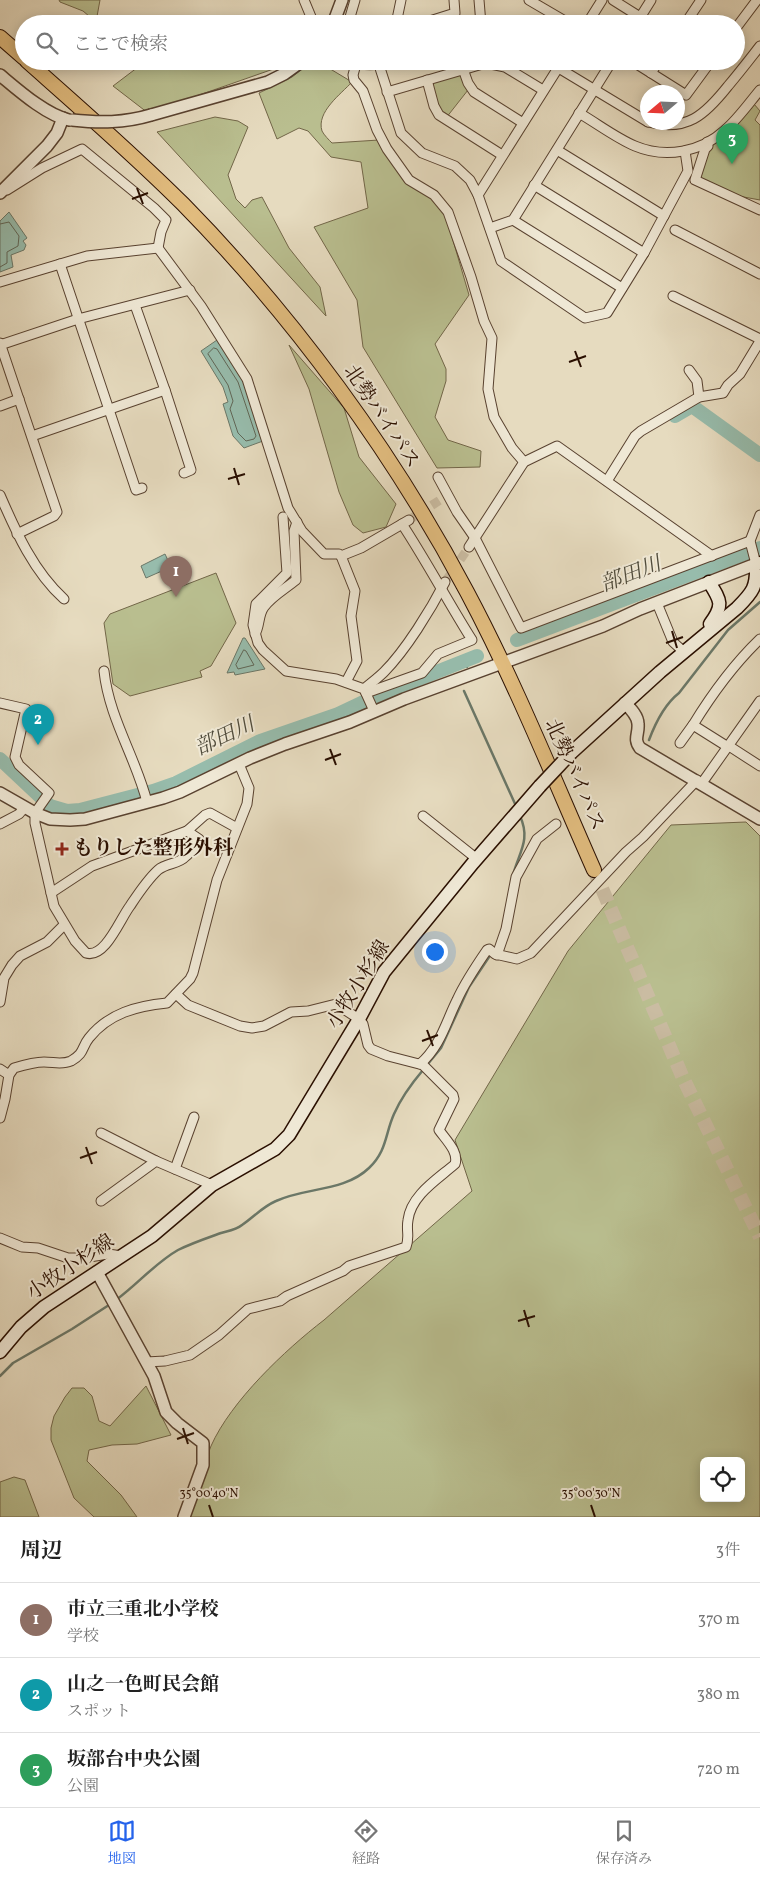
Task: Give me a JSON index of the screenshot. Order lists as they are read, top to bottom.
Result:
{
  "streets": {
    "highway": ["北勢バイパス"],
    "main road": ["小牧小杉線"]
  },
  "water": ["部田川"],
  "places": {
    "health": ["もりした整形外科"]
  },
  "north": "left",
  "page": {
    "search": "ここで検索",
    "pins": ["3", "1", "2"],
    "heading": ["周辺", "3件"],
    "list": [
      {
        "mark": "1",
        "name": "市立三重北小学校",
        "note": "学校",
        "value": "370 m"
      },
      {
        "mark": "2",
        "name": "山之一色町民会館",
        "note": "スポット",
        "value": "380 m"
      },
      {
        "mark": "3",
        "name": "坂部台中央公園",
        "note": "公園",
        "value": "720 m"
      }
    ],
    "nav": ["地図", "経路", "保存済み"]
  },
  "coordinates": ["35°00'40\"N", "35°00'30\"N"]
}
